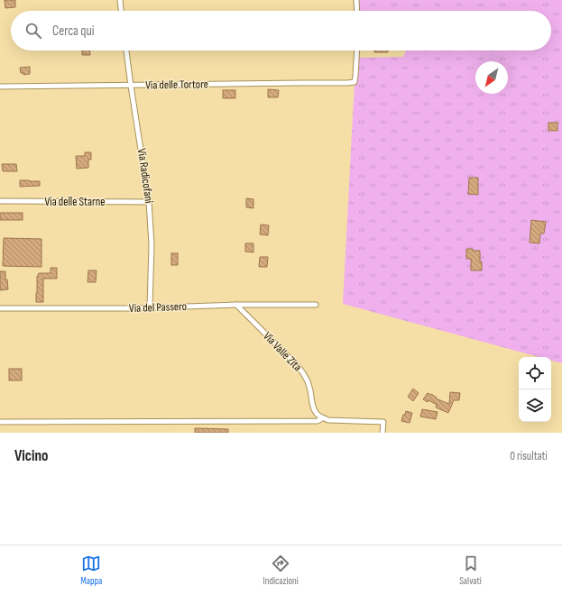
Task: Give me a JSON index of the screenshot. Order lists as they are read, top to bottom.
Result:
{
  "streets": {
    "street": [
      "Via delle Tortore",
      "Via Radicofani",
      "Via delle Starne",
      "Via del Passero",
      "Via Valle Zita"
    ]
  },
  "crossings": [
    ["Via delle Tortore", "Via Radicofani"],
    ["Via Radicofani", "Via delle Starne"],
    ["Via Radicofani", "Via del Passero"],
    ["Via del Passero", "Via Valle Zita"]
  ],
  "north": "bottom left",
  "page": {
    "search": "Cerca qui",
    "heading": ["Vicino", "0 risultati"],
    "nav": ["Mappa", "Indicazioni", "Salvati"]
  }
}
